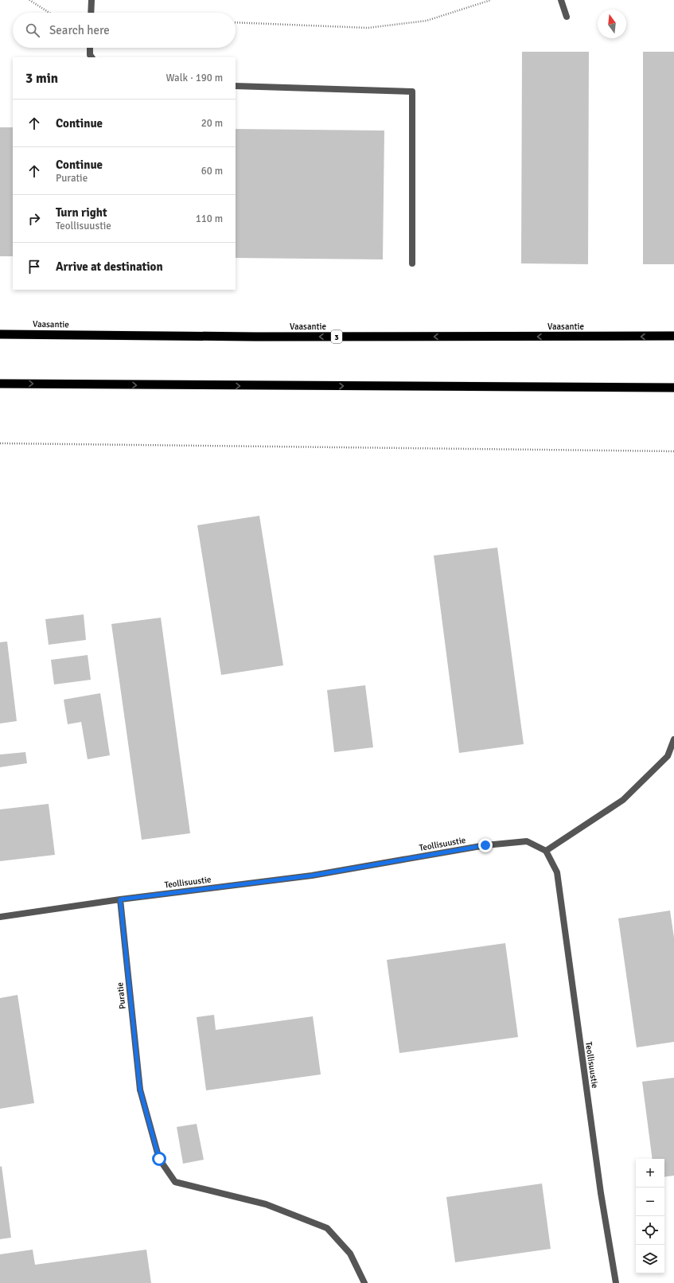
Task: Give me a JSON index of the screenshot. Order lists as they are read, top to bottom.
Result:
{
  "streets": {
    "highway": ["Vaasantie", "3"],
    "street": ["Teollisuustie", "Puratie"]
  },
  "crossings": [
    ["Teollisuustie", "Puratie"]
  ],
  "north": "top",
  "page": {
    "search": "Search here",
    "heading": ["3 min", "Walk · 190 m"],
    "list": [
      ["Continue", "20 m"],
      ["Continue", "Puratie", "60 m"],
      ["Turn right", "Teollisuustie", "110 m"],
      "Arrive at destination"
    ],
    "map_buttons": ["+", "−"]
  }
}
